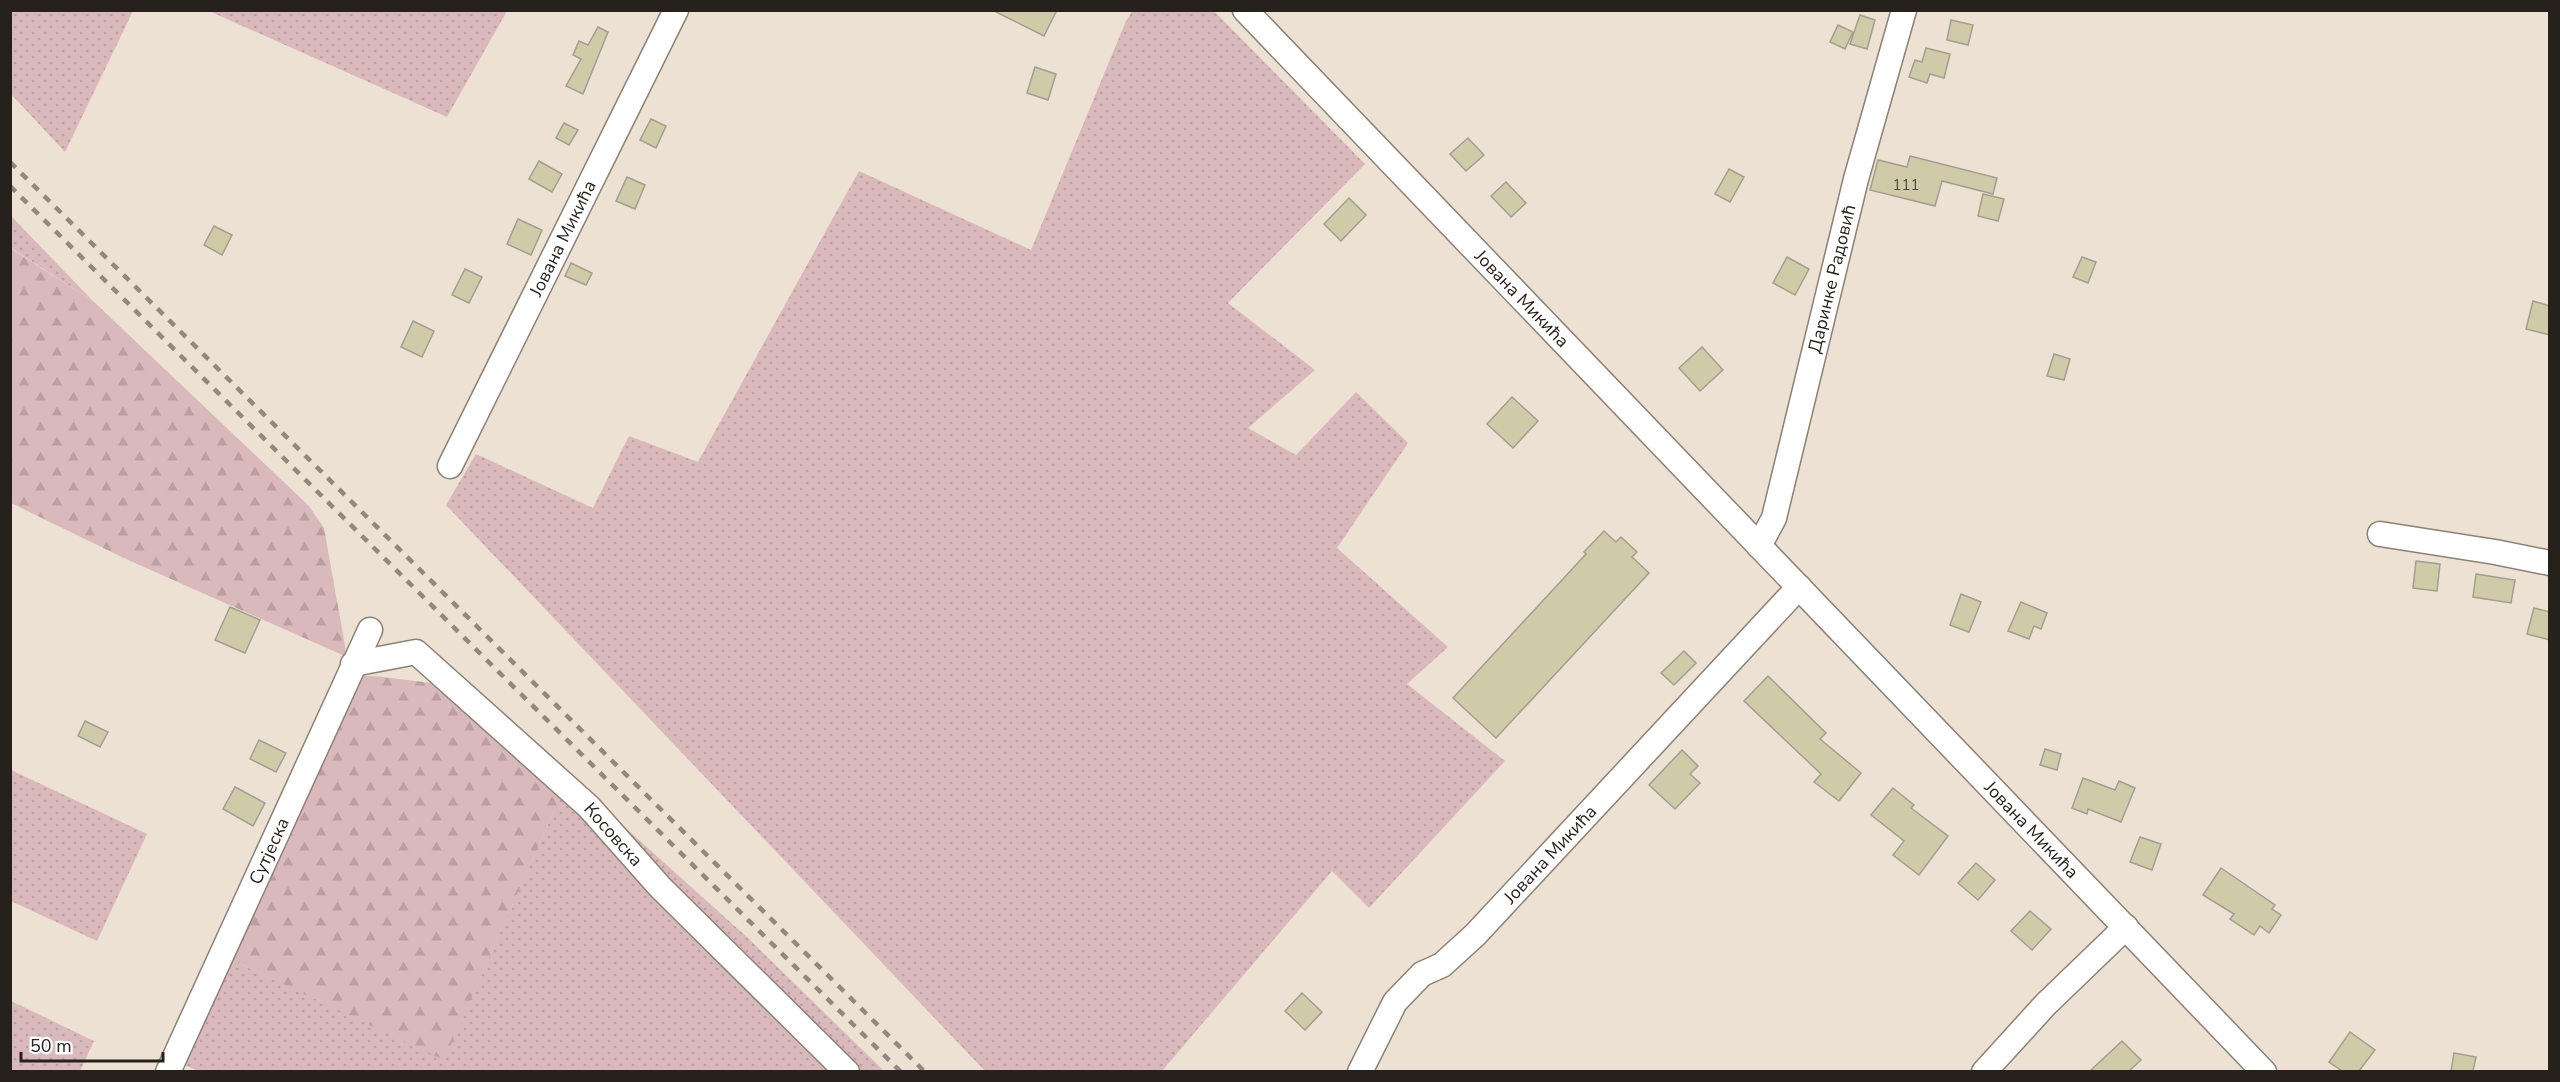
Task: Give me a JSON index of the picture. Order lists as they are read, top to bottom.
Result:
{
  "streets": {
    "street": [
      "Јована Микића",
      "Даринке Радовић",
      "Косовска",
      "Сутјеска"
    ]
  },
  "crossings": [
    ["Јована Микића", "Даринке Радовић"],
    ["Косовска", "Сутјеска"]
  ],
  "house_numbers": ["111"],
  "scale_bar": "50 m"
}
